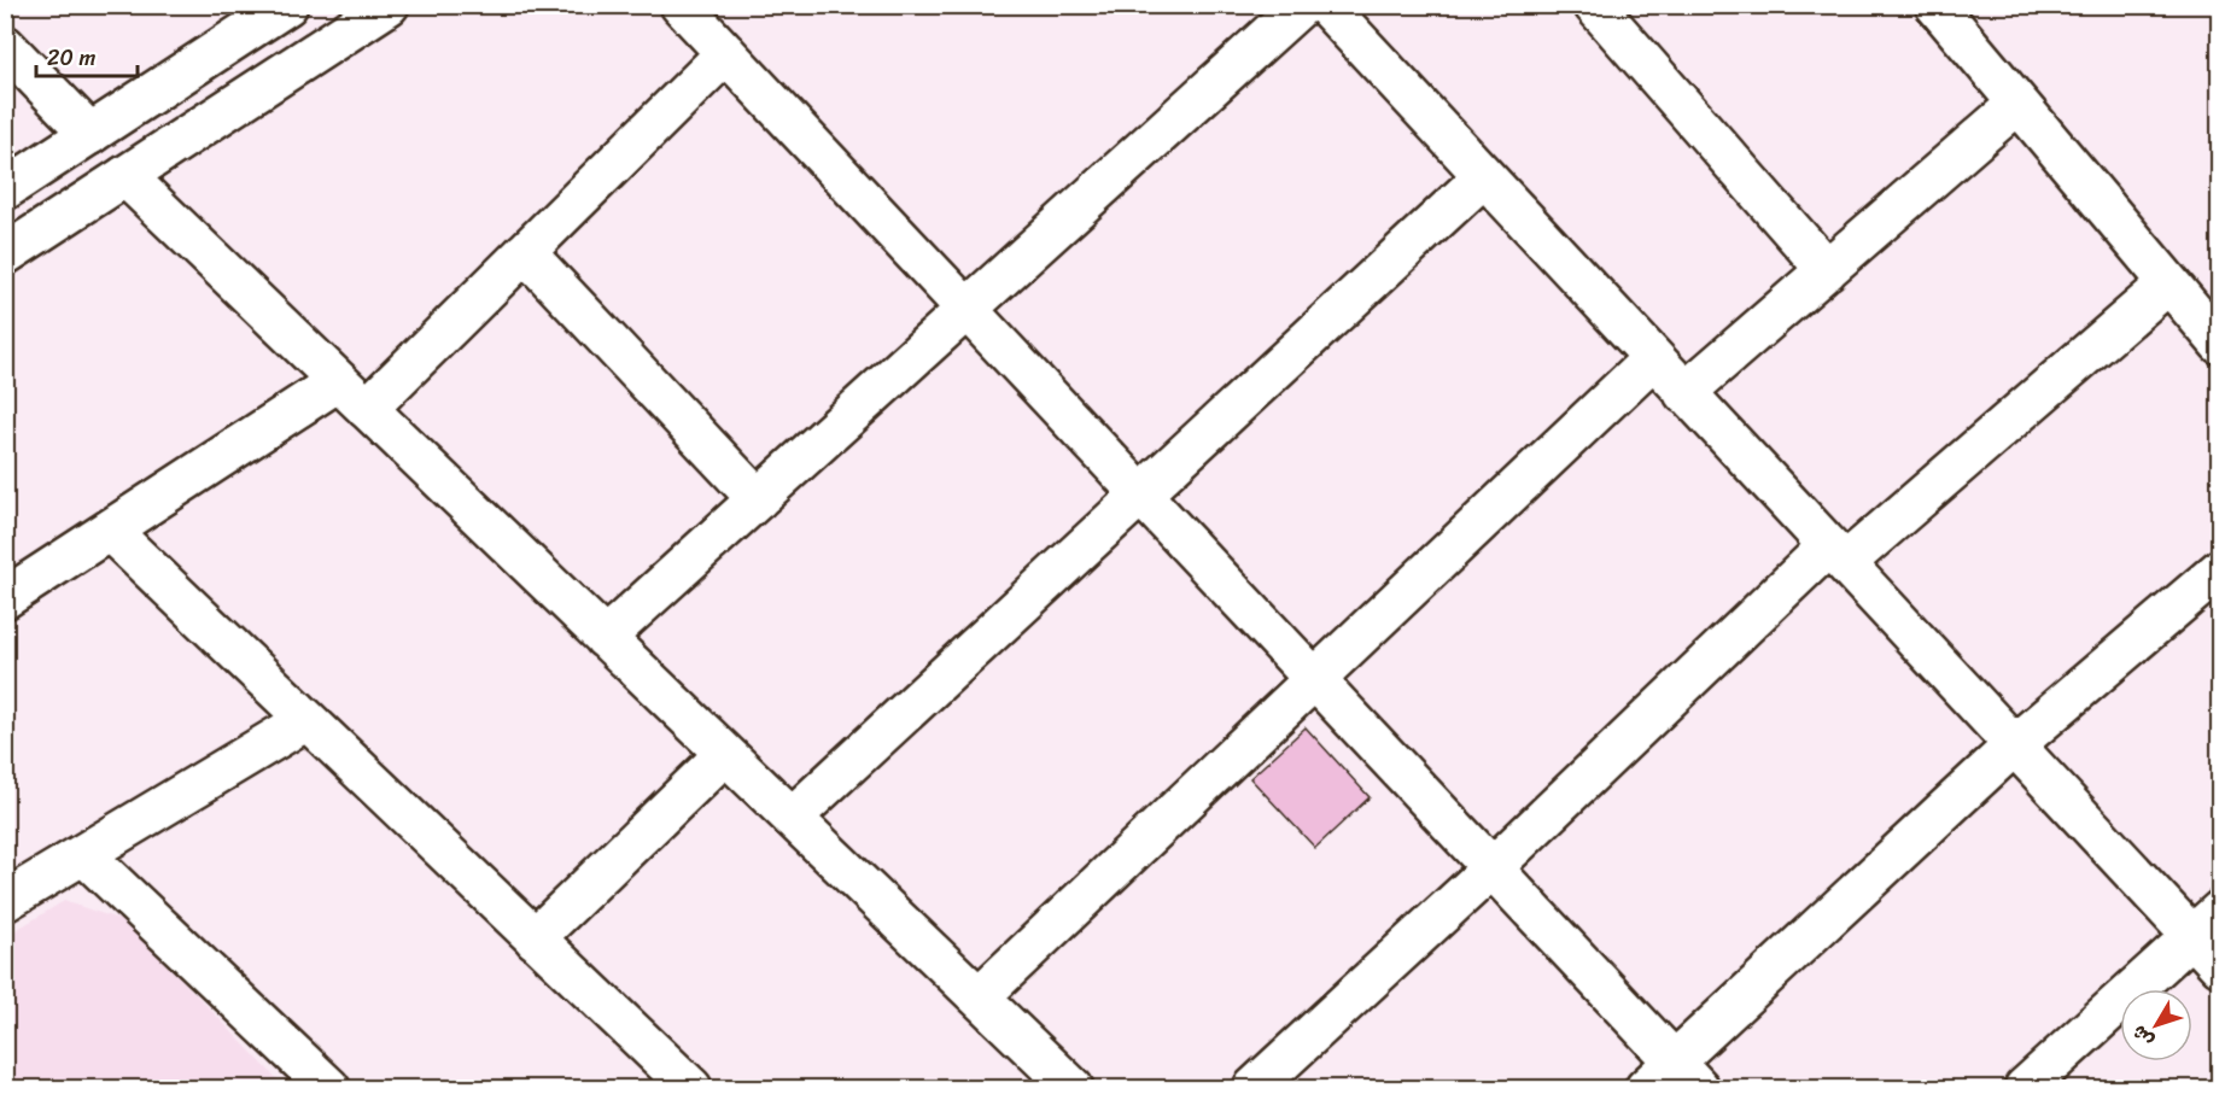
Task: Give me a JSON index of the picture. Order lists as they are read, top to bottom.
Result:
{
  "scale_bar": "20 m",
  "north": "bottom left"
}
